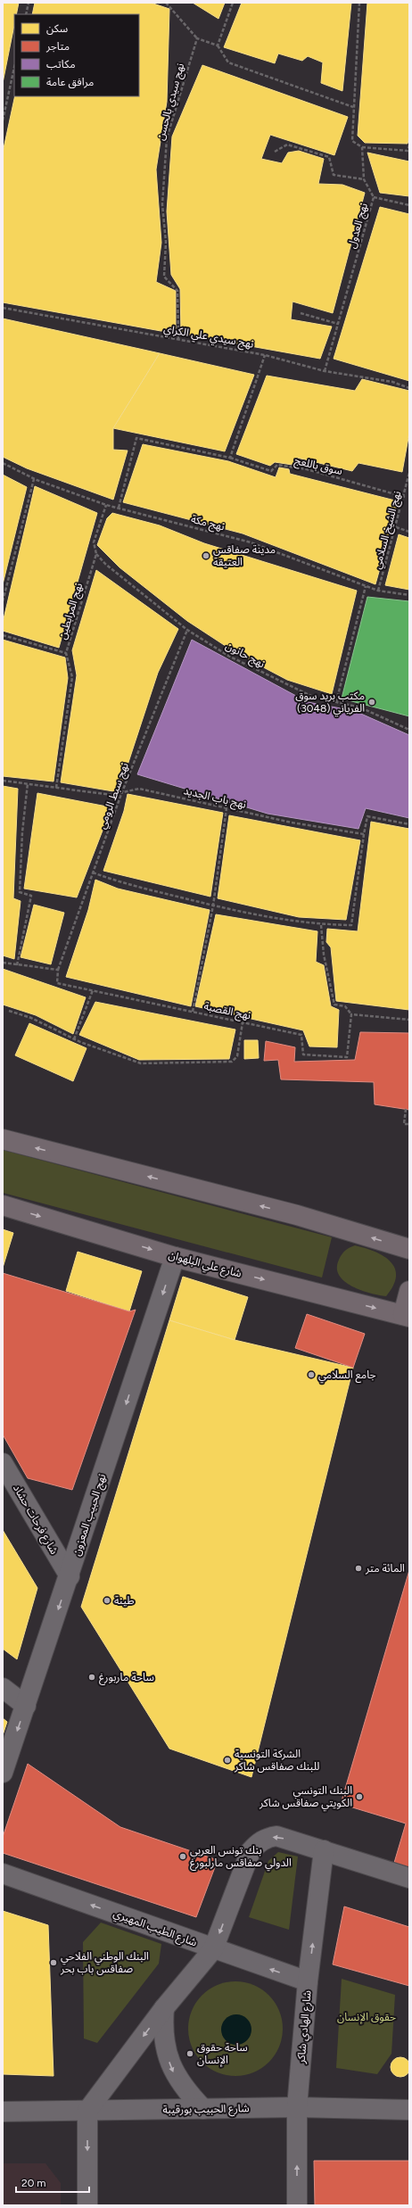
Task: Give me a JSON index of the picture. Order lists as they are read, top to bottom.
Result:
{
  "streets": {
    "main road": ["شارع علي البلهوان"],
    "street": [
      "نهج الحبيب المعزون",
      "شارع فرحات حشاد",
      "شارع الطيب المهيري",
      "شارع الهادي شاكر",
      "شارع الحبيب بورقيبة"
    ],
    "path": [
      "نهج سيدي بالحسن",
      "نهج العدول",
      "نهج سيدي علي الكراي",
      "سوق باللعج",
      "نهج مكة",
      "نهج الشيخ السلامي",
      "نهج المرابطين",
      "نهج حانون",
      "نهج سبط الرومي",
      "نهج باب الجديد",
      "نهج القصبة"
    ]
  },
  "crossings": [
    ["نهج سيدي بالحسن", "نهج سيدي علي الكراي"],
    ["نهج العدول", "نهج سيدي علي الكراي"],
    ["سوق باللعج", "نهج الشيخ السلامي"],
    ["نهج مكة", "نهج الشيخ السلامي"],
    ["نهج مكة", "نهج المرابطين"],
    ["نهج المرابطين", "نهج حانون"],
    ["نهج المرابطين", "نهج باب الجديد"],
    ["نهج حانون", "نهج سبط الرومي"],
    ["نهج سبط الرومي", "نهج باب الجديد"],
    ["نهج سبط الرومي", "نهج القصبة"],
    ["شارع علي البلهوان", "نهج الحبيب المعزون"],
    ["نهج الحبيب المعزون", "شارع فرحات حشاد"],
    ["شارع الطيب المهيري", "شارع الهادي شاكر"],
    ["شارع الهادي شاكر", "شارع الحبيب بورقيبة"]
  ],
  "one_way": ["نهج الحبيب المعزون", "شارع الطيب المهيري", "شارع الهادي شاكر"],
  "parks": ["حقوق الإنسان"],
  "places": [
    "مدينة صفاقس العتيقة",
    "مكتب بريد سوق الفرياني (3048)",
    "جامع السلامي",
    "المائة متر",
    "طينة",
    "ساحة ماربورغ",
    "الشركة التونسية للبنك صفاقس شاكر",
    "البنك التونسي الكويتي صفاقس شاكر",
    "بنك تونس العربي الدولي صفاقس مارلبورغ",
    "البنك الوطني الفلاحي صفاقس باب بحر",
    "ساحة حقوق الإنسان"
  ],
  "legend": [
    "سكن",
    "متاجر",
    "مكاتب",
    "مرافق عامة"
  ],
  "scale_bar": "20 m"
}
